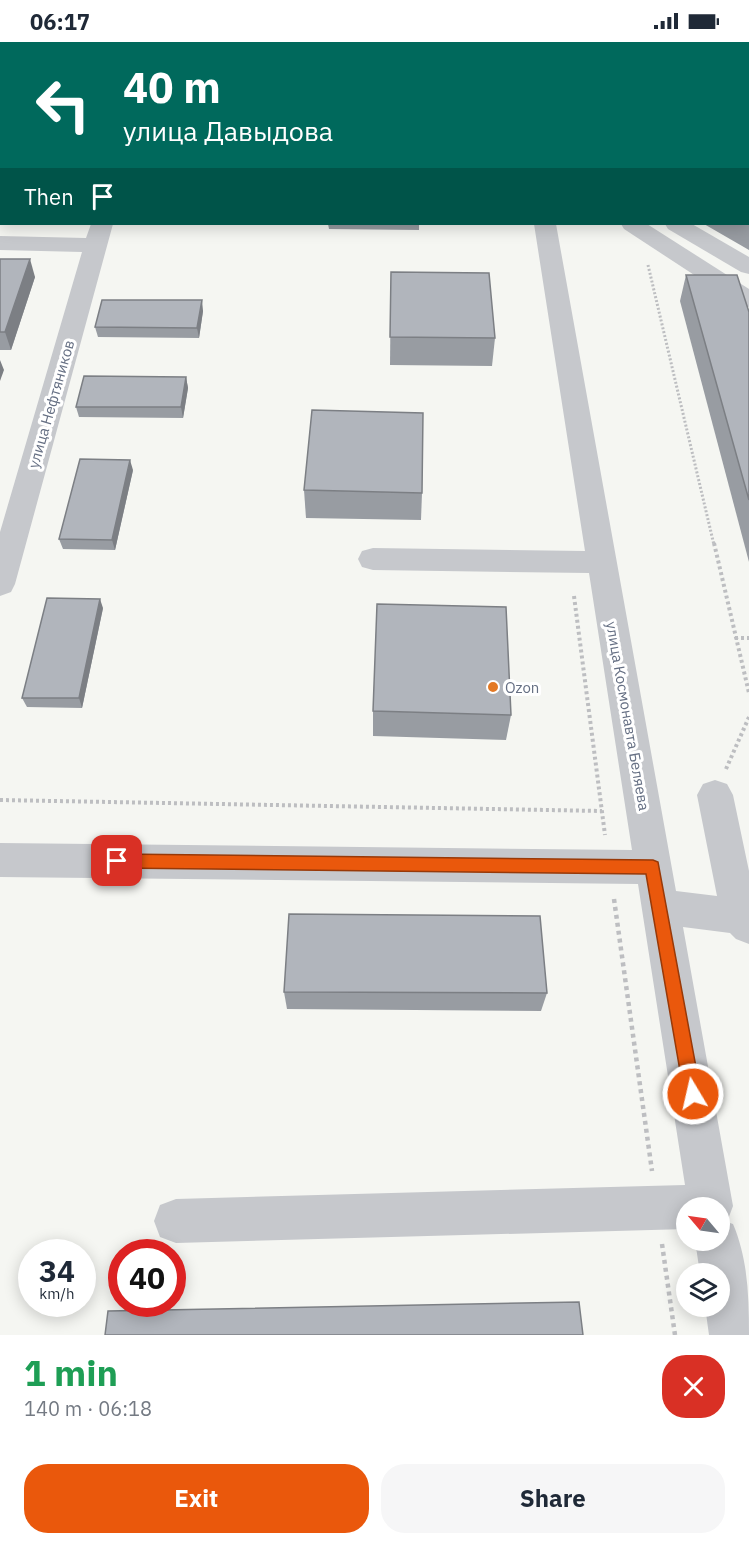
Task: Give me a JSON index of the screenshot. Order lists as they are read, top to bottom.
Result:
{
  "streets": {
    "street": ["улица Нефтяников", "улица Космонавта Беляева"]
  },
  "places": ["Ozon"],
  "north": "top left",
  "page": {
    "status": "06:17",
    "turn": ["40 m", "улица Давыдова"],
    "then": "Then",
    "speed": "34 km/h",
    "limit": "40",
    "heading": ["1 min", "140 m · 06:18"],
    "buttons": ["Exit", "Share"]
  }
}
